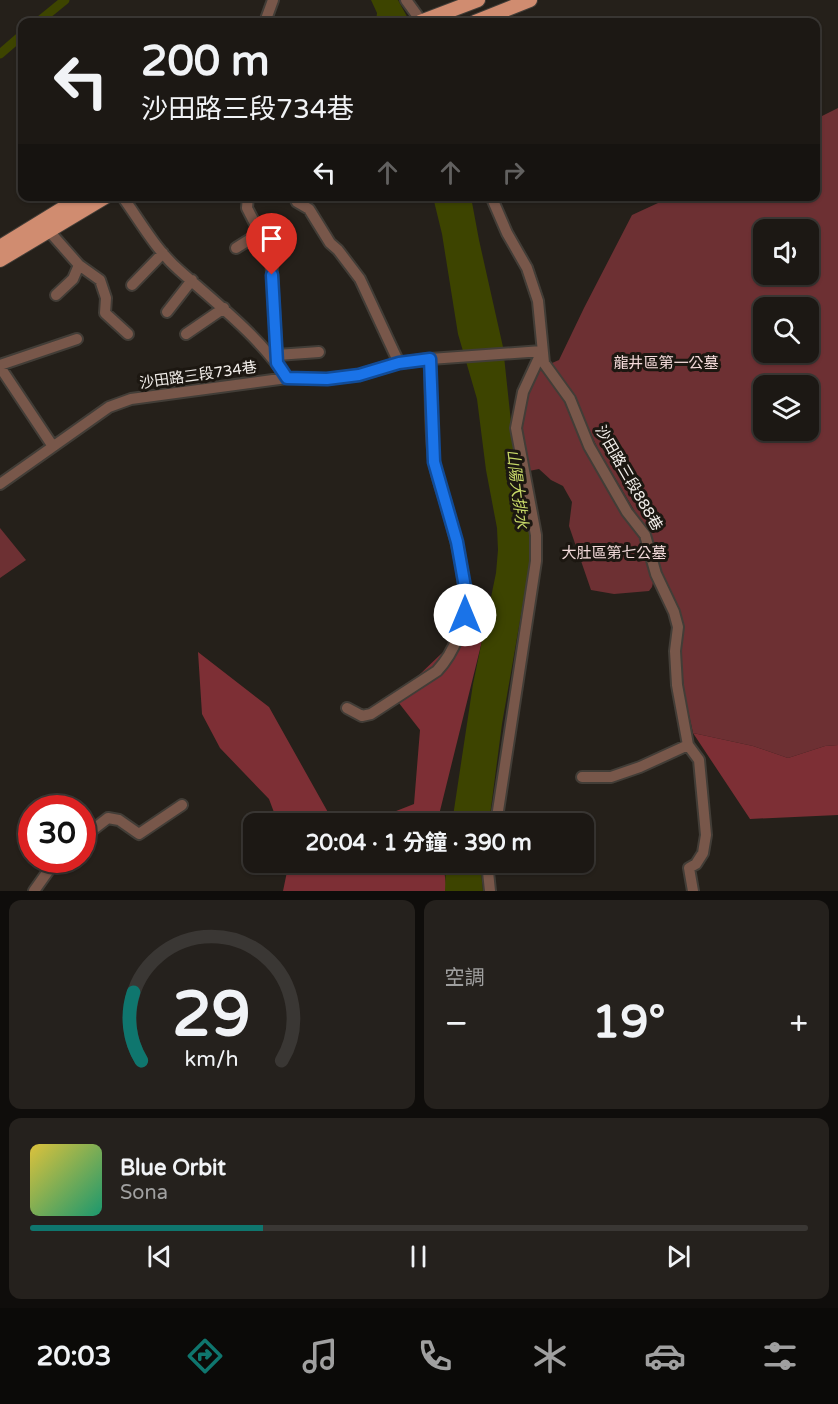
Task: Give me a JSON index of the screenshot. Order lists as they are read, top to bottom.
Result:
{
  "streets": {
    "street": ["沙田路三段734巷", "沙田路三段888巷"]
  },
  "crossings": [
    ["沙田路三段734巷", "沙田路三段888巷"]
  ],
  "water": ["山陽大排水"],
  "parks": ["龍井區第一公墓", "大肚區第七公墓"],
  "page": {
    "turn": ["200 m", "沙田路三段734巷"],
    "limit": "30",
    "trip": "20:04 · 1 分鐘 · 390 m",
    "tile": "空調",
    "heat": ["−", "19°", "+"],
    "song": ["Blue Orbit", "Sona"],
    "tabs": "20:03",
    "gauge": ["29", "km/h"]
  }
}
